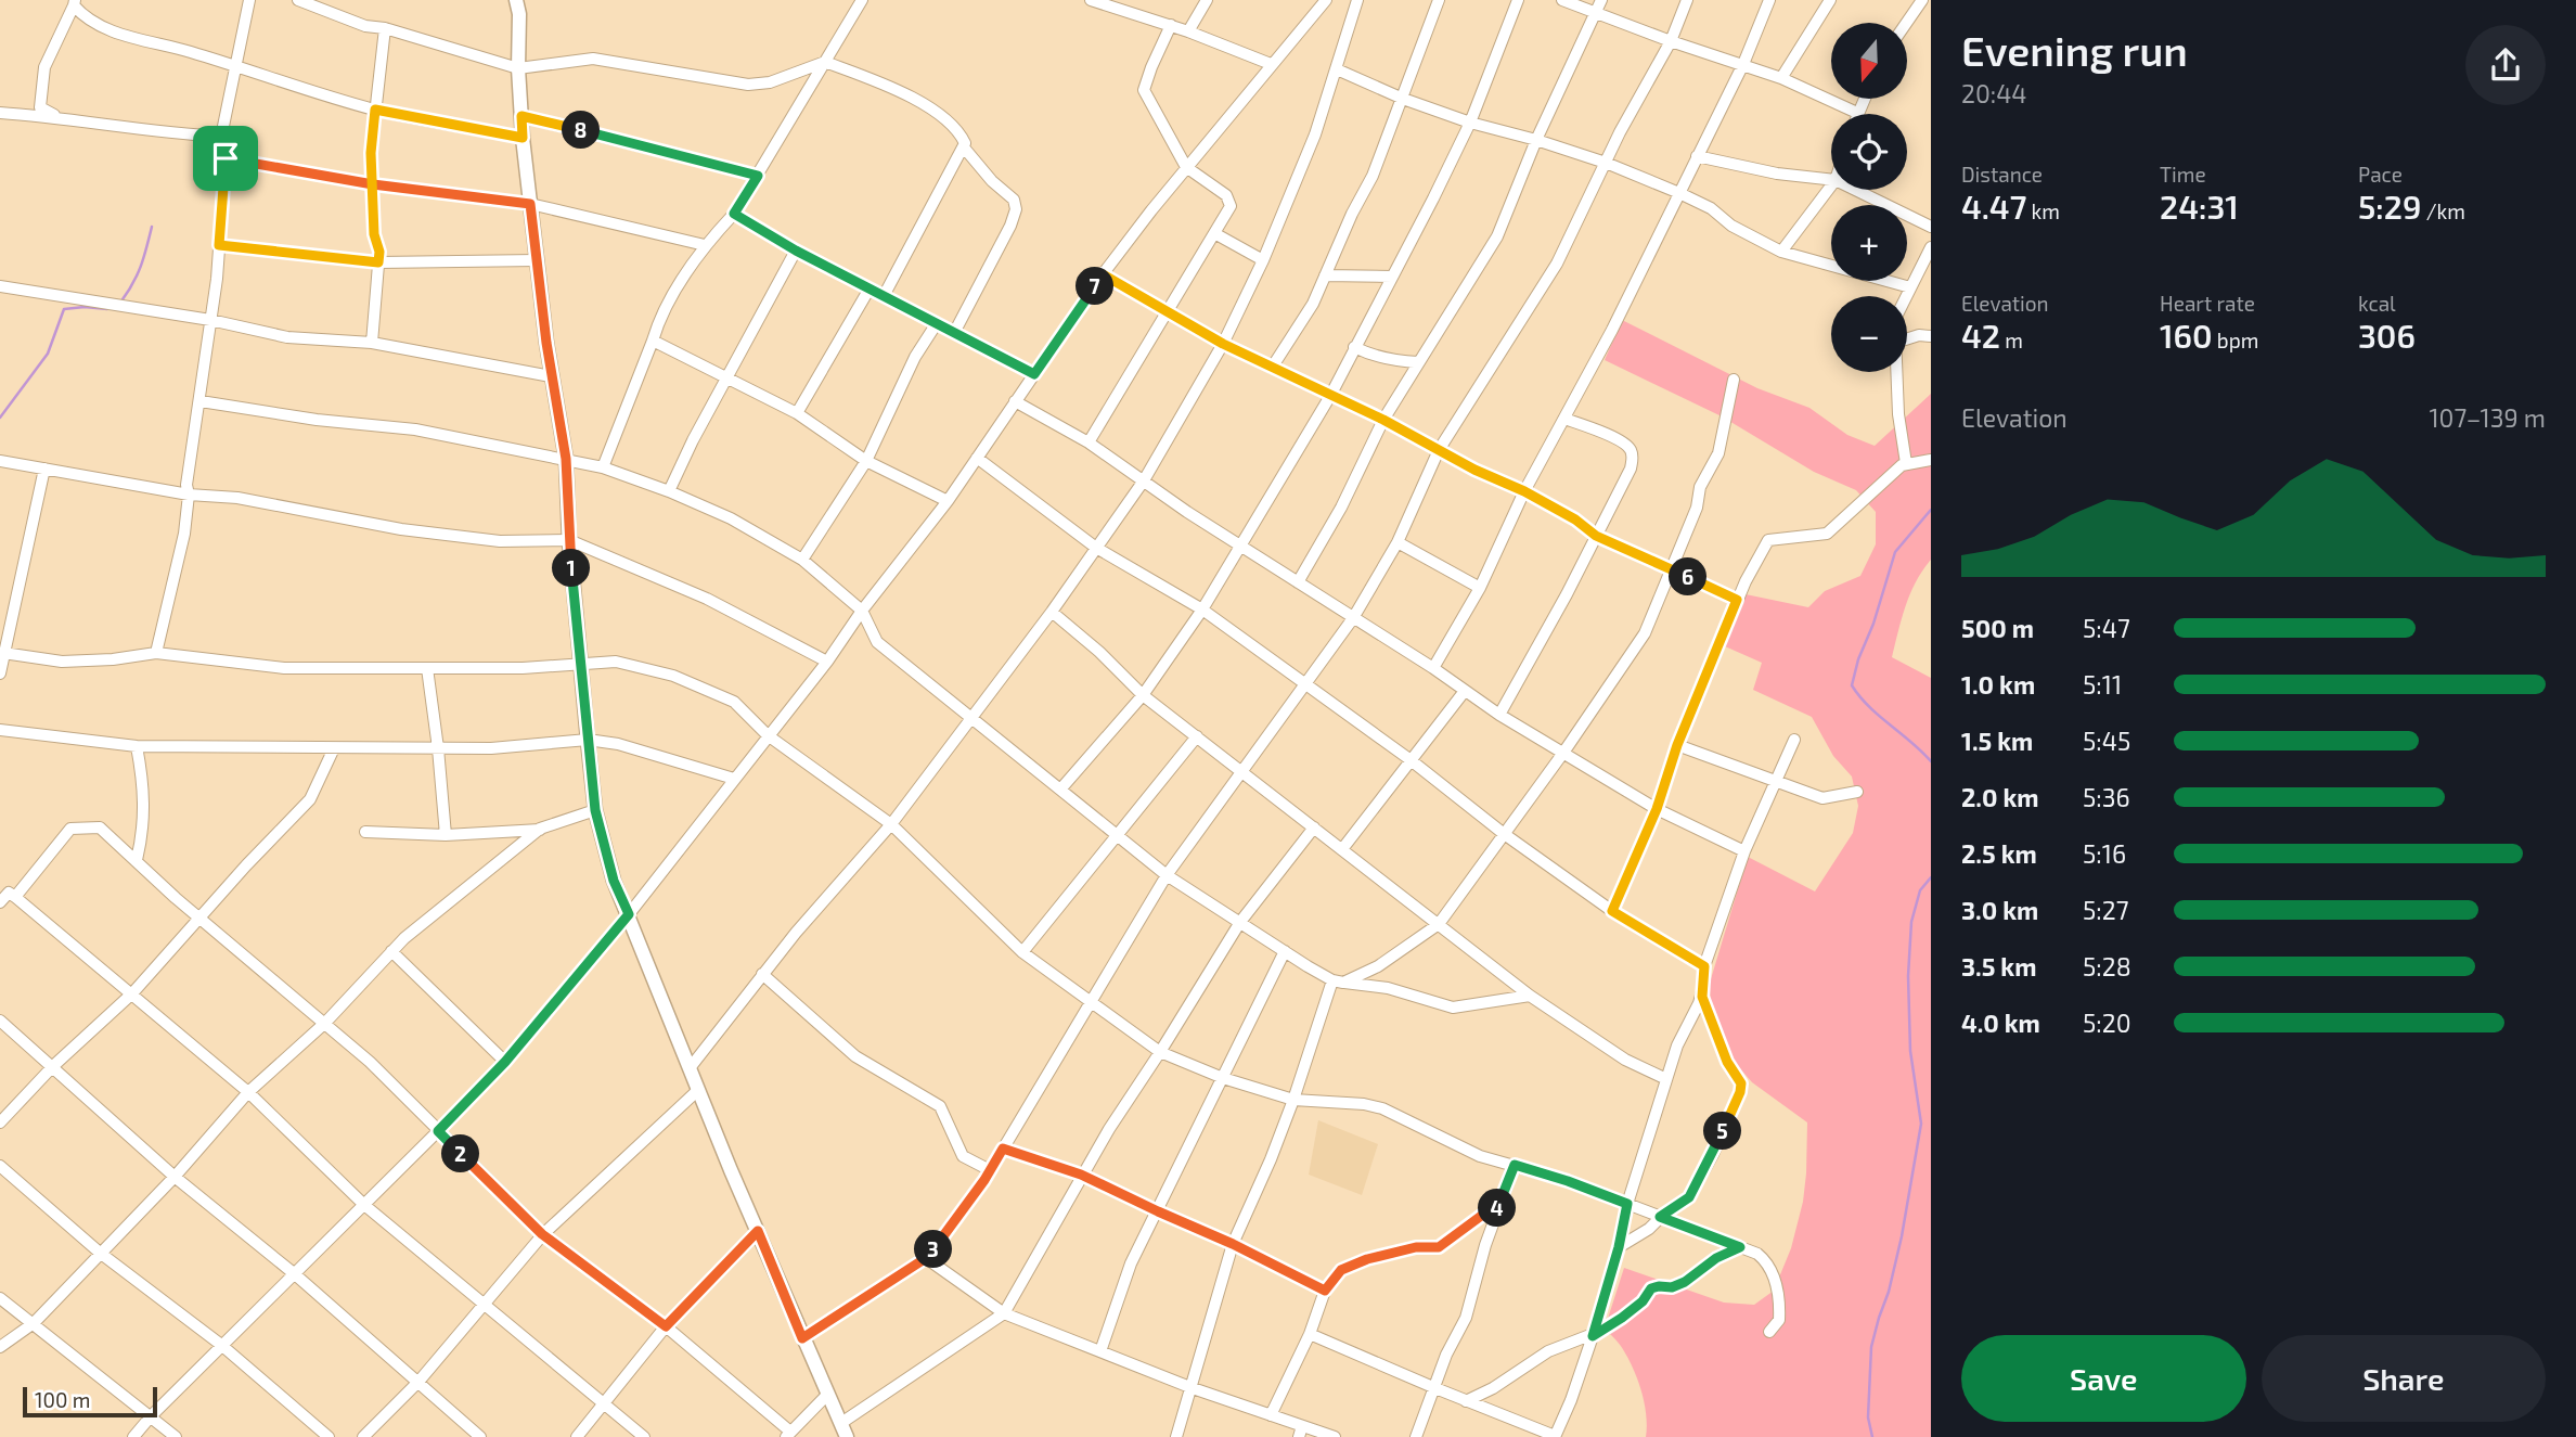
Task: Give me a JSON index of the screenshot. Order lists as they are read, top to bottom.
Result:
{
  "scale_bar": "100 m",
  "north": "bottom",
  "page": {
    "heading": ["Evening run", "20:44"],
    "map_buttons": ["+", "−"],
    "pins": [
      "8",
      "7",
      "1",
      "6",
      "5",
      "2",
      "4",
      "3"
    ],
    "stats": [
      ["Distance", "4.47 km"],
      ["Time", "24:31"],
      ["Pace", "5:29 /km"],
      ["Elevation", "42 m"],
      ["Heart rate", "160 bpm"],
      ["kcal", "306"]
    ],
    "chart": ["Elevation", "107–139 m"],
    "list": [
      {
        "name": "500 m",
        "note": "5:47"
      },
      {
        "name": "1.0 km",
        "note": "5:11"
      },
      {
        "name": "1.5 km",
        "note": "5:45"
      },
      {
        "name": "2.0 km",
        "note": "5:36"
      },
      {
        "name": "2.5 km",
        "note": "5:16"
      },
      {
        "name": "3.0 km",
        "note": "5:27"
      },
      {
        "name": "3.5 km",
        "note": "5:28"
      },
      {
        "name": "4.0 km",
        "note": "5:20"
      }
    ],
    "buttons": ["Save", "Share"],
    "scale": "100 m"
  }
}
